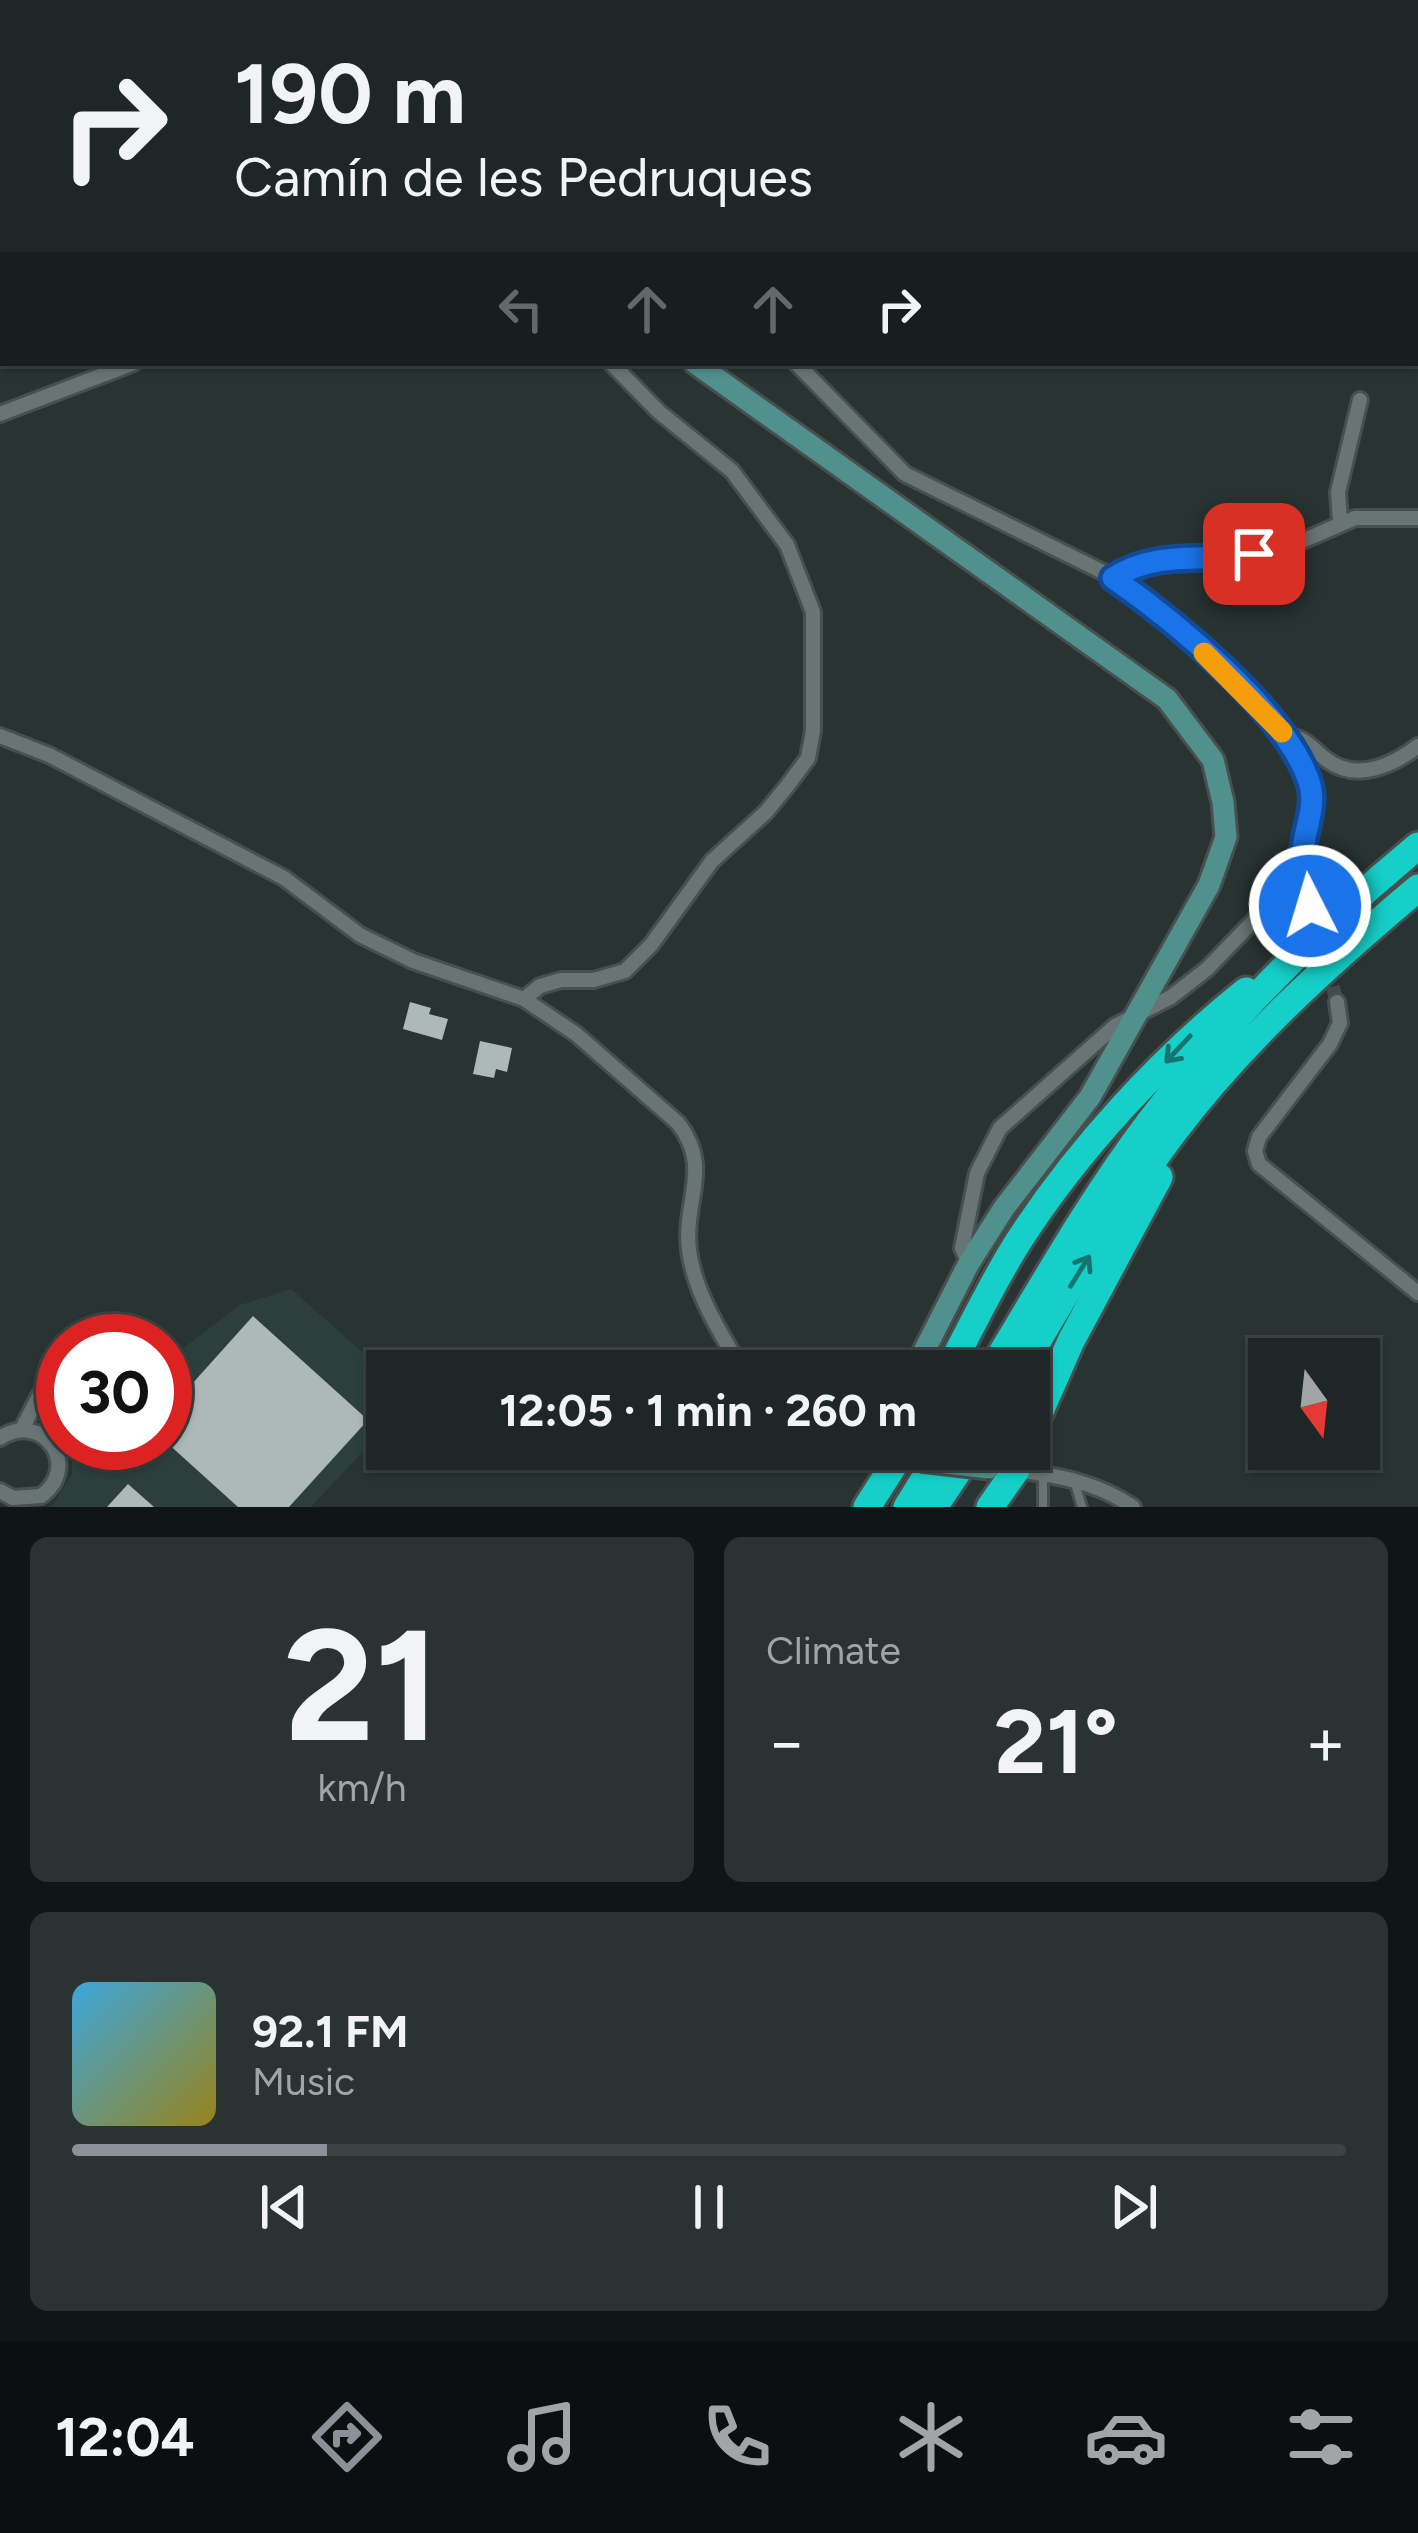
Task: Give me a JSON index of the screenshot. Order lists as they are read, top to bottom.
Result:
{
  "north": "bottom",
  "page": {
    "turn": ["190 m", "Camín de les Pedruques"],
    "limit": "30",
    "trip": "12:05 · 1 min · 260 m",
    "tile": [
      ["21", "km/h"],
      "Climate"
    ],
    "heat": ["−", "21°", "+"],
    "song": ["92.1 FM", "Music"],
    "tabs": "12:04"
  }
}
